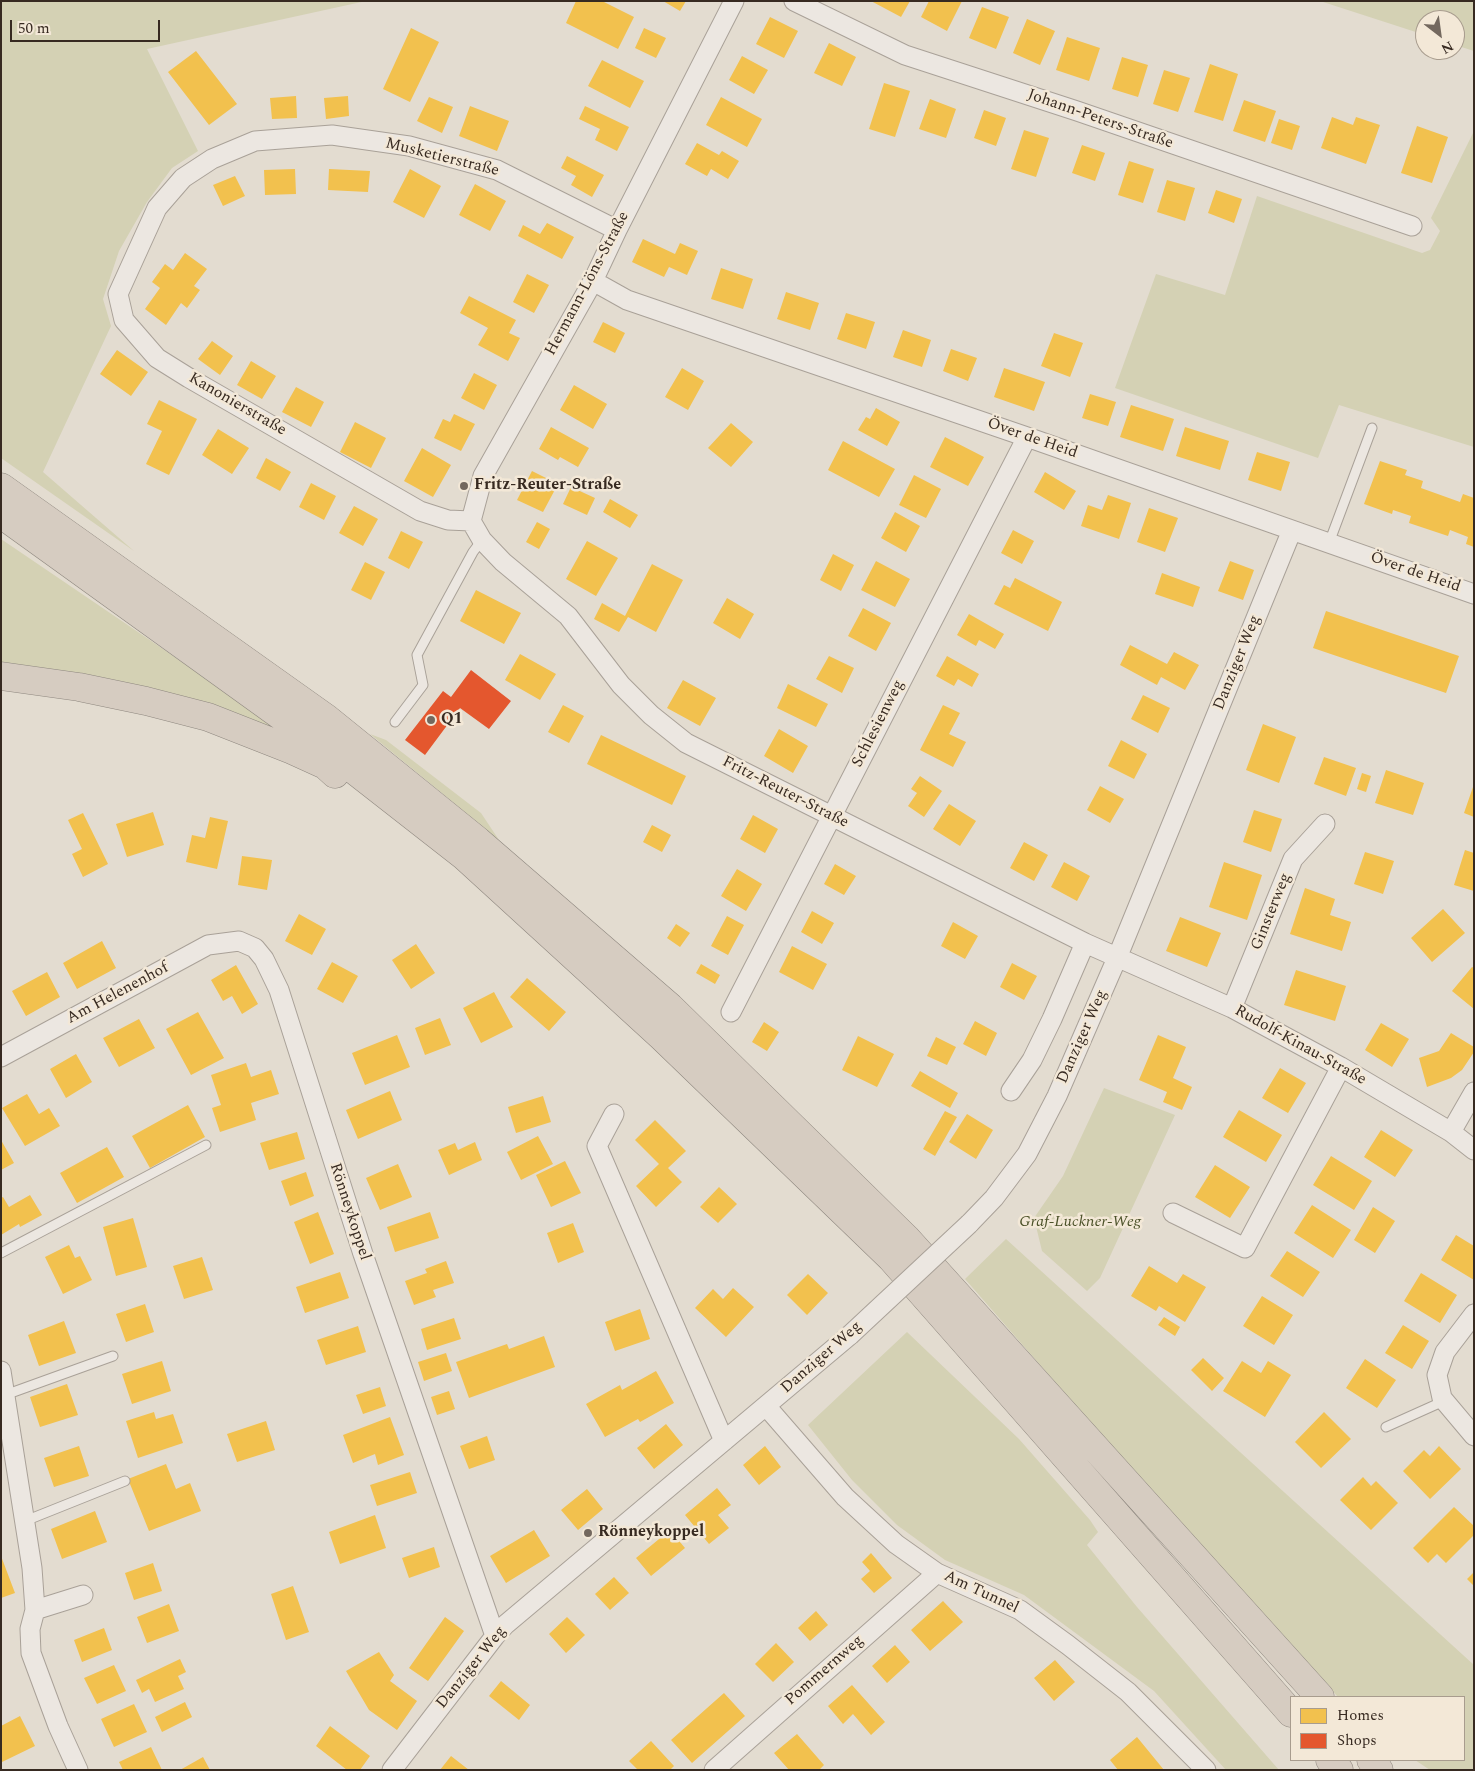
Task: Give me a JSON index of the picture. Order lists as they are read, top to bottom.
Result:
{
  "streets": {
    "street": [
      "Johann-Peters-Straße",
      "Musketierstraße",
      "Hermann-Löns-Straße",
      "Kanonierstraße",
      "Över de Heid",
      "Danziger Weg",
      "Schlesienweg",
      "Fritz-Reuter-Straße",
      "Ginsterweg",
      "Am Helenenhof",
      "Rudolf-Kinau-Straße",
      "Rönneykoppel",
      "Am Tunnel",
      "Pommernweg"
    ]
  },
  "crossings": [
    ["Musketierstraße", "Hermann-Löns-Straße"],
    ["Musketierstraße", "Kanonierstraße"],
    ["Hermann-Löns-Straße", "Kanonierstraße"],
    ["Hermann-Löns-Straße", "Över de Heid"],
    ["Över de Heid", "Danziger Weg"],
    ["Över de Heid", "Schlesienweg"],
    ["Danziger Weg", "Fritz-Reuter-Straße"],
    ["Danziger Weg", "Rudolf-Kinau-Straße"],
    ["Danziger Weg", "Rönneykoppel"],
    ["Danziger Weg", "Am Tunnel"],
    ["Schlesienweg", "Fritz-Reuter-Straße"],
    ["Fritz-Reuter-Straße", "Rudolf-Kinau-Straße"],
    ["Ginsterweg", "Rudolf-Kinau-Straße"],
    ["Am Helenenhof", "Rönneykoppel"],
    ["Am Tunnel", "Pommernweg"]
  ],
  "parks": ["Graf-Luckner-Weg"],
  "places": ["Fritz-Reuter-Straße", "Q1", "Rönneykoppel"],
  "legend": ["Homes", "Shops"],
  "scale_bar": "50 m",
  "north": "bottom right"
}
